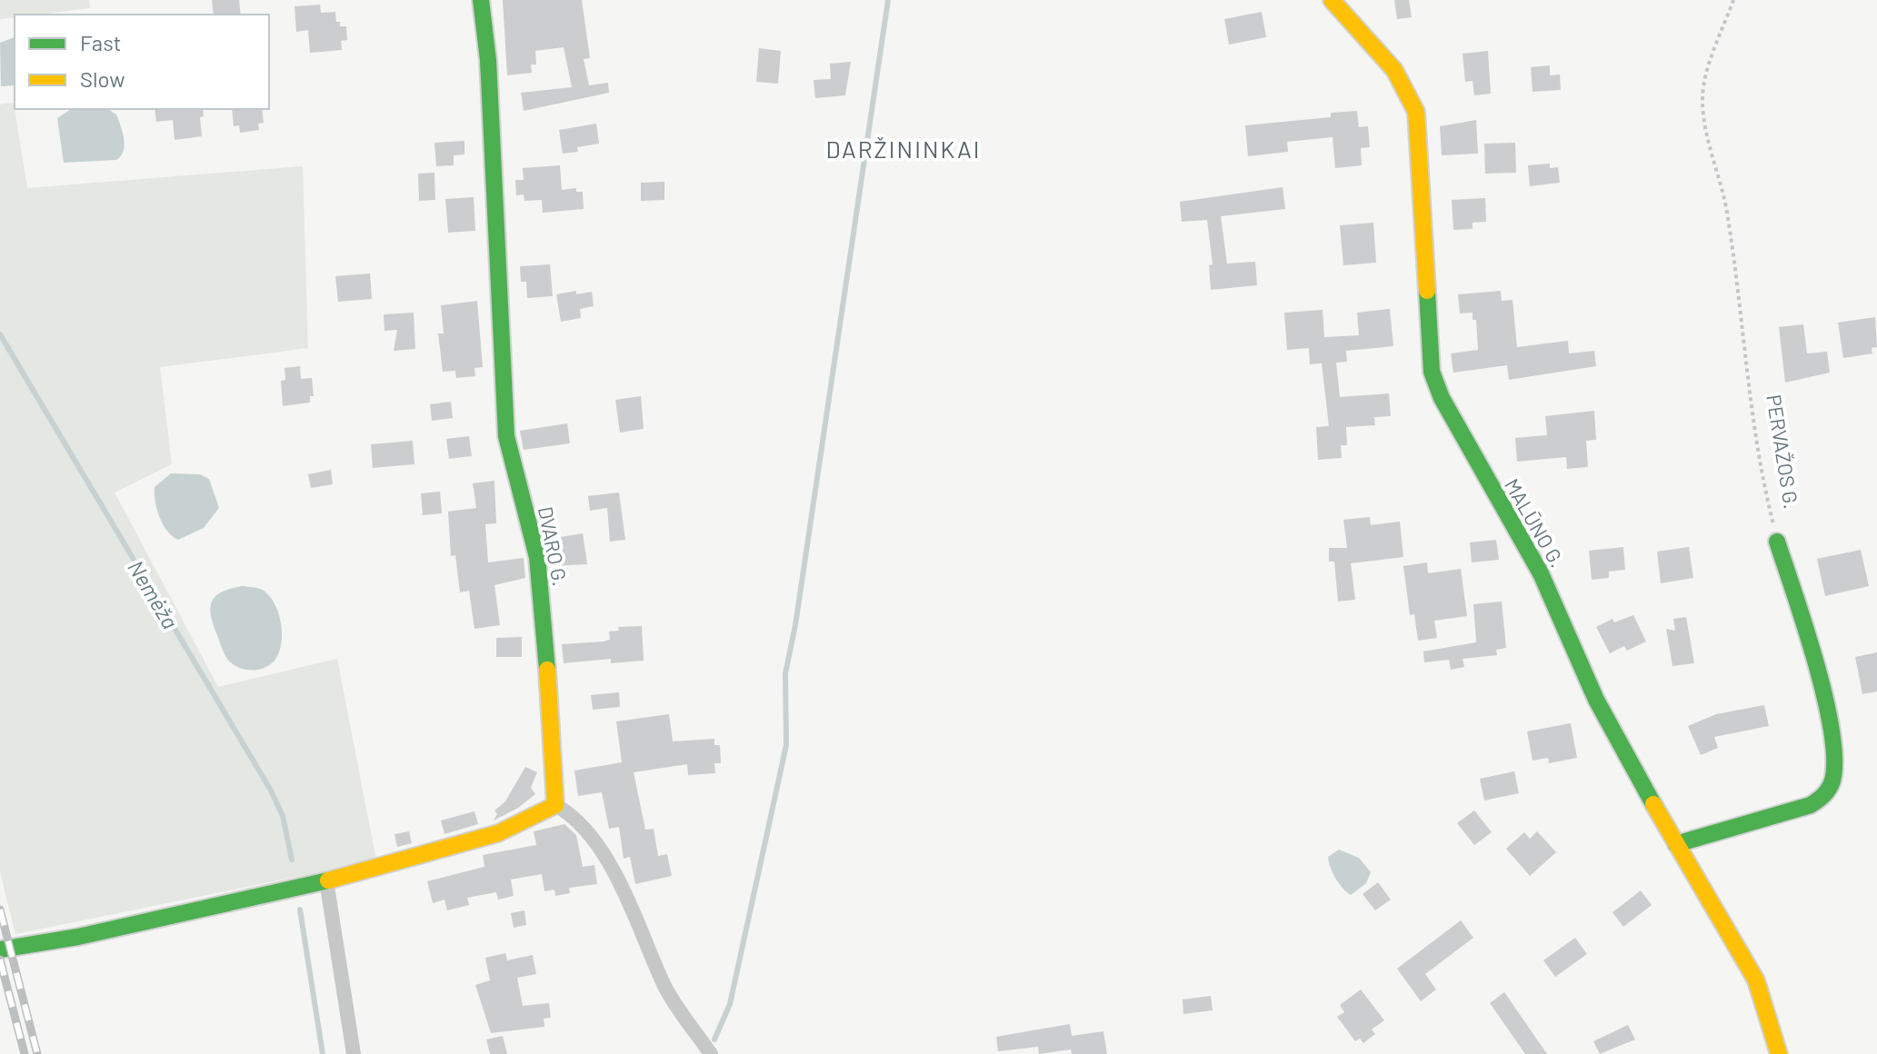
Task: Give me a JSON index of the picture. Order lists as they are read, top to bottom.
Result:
{
  "streets": {
    "street": ["MALŪNO G.", "DVARO G."],
    "path": ["PERVAŽOS G."]
  },
  "districts": ["DARŽININKAI"],
  "water": ["Nemėža"],
  "legend": ["Fast", "Slow"]
}
